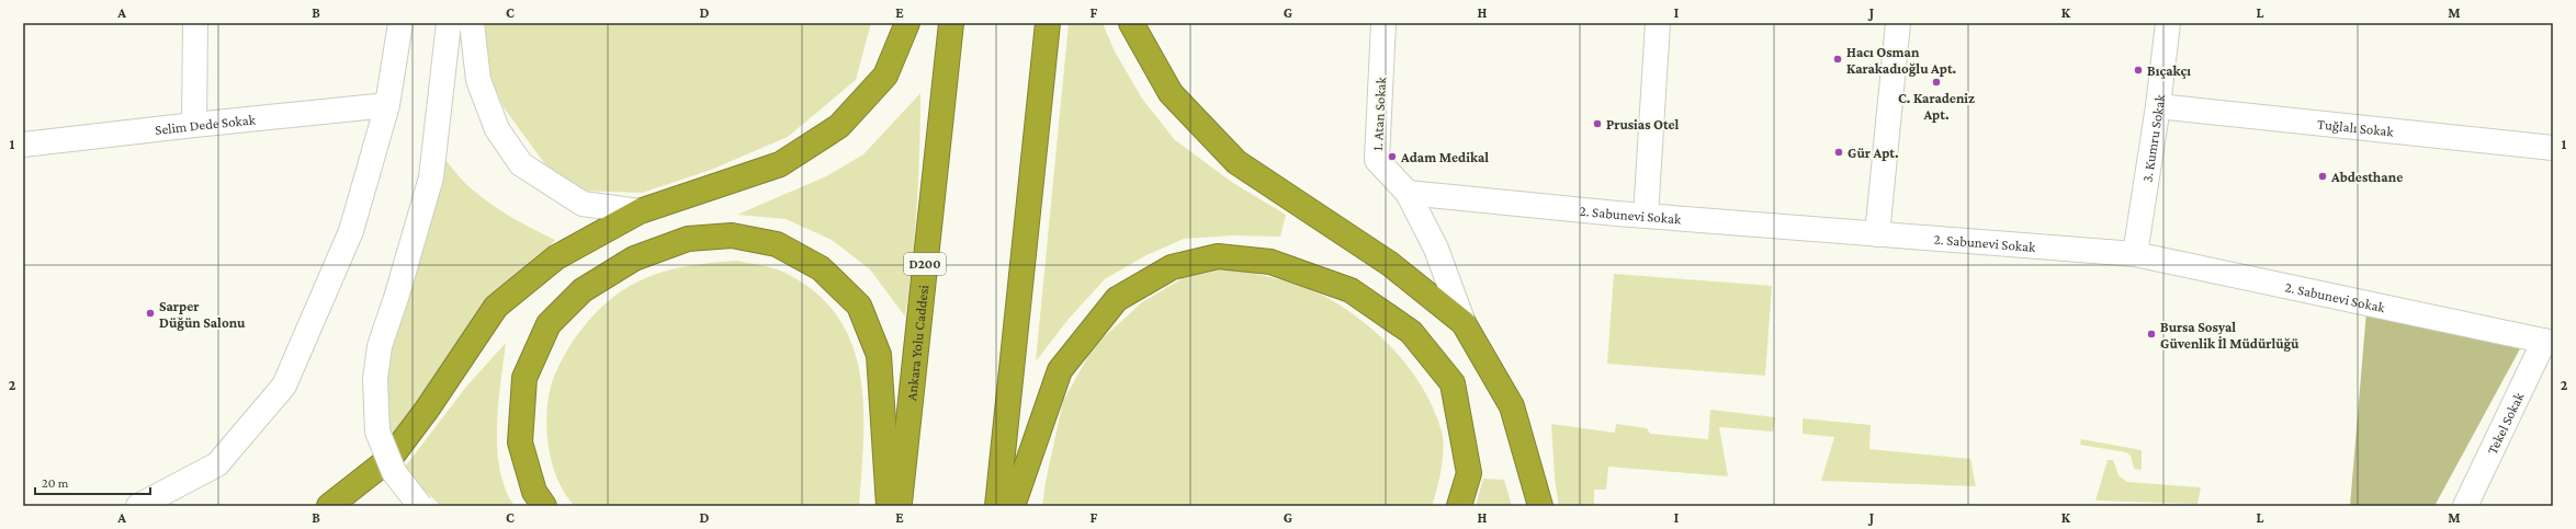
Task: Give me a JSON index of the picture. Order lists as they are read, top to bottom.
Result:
{
  "streets": {
    "highway": ["D200", "Ankara Yolu Caddesi"],
    "street": [
      "1. Atan Sokak",
      "Selim Dede Sokak",
      "Tuğlalı Sokak",
      "3. Kumru Sokak",
      "2. Sabunevi Sokak",
      "Tekel Sokak"
    ]
  },
  "crossings": [
    ["1. Atan Sokak", "2. Sabunevi Sokak"],
    ["Tuğlalı Sokak", "3. Kumru Sokak"],
    ["3. Kumru Sokak", "2. Sabunevi Sokak"],
    ["2. Sabunevi Sokak", "Tekel Sokak"]
  ],
  "places": [
    "Hacı Osman Karakadıoğlu Apt.",
    "Bıçakçı",
    "C. Karadeniz Apt.",
    "Prusias Otel",
    "Gür Apt.",
    "Adam Medikal",
    "Abdesthane",
    "Sarper Düğün Salonu",
    "Bursa Sosyal Güvenlik İl Müdürlüğü"
  ],
  "scale_bar": "20 m",
  "grid": {
    "columns": [
      "A",
      "B",
      "C",
      "D",
      "E",
      "F",
      "G",
      "H",
      "I",
      "J",
      "K",
      "L",
      "M"
    ],
    "rows": ["1", "2"]
  }
}
